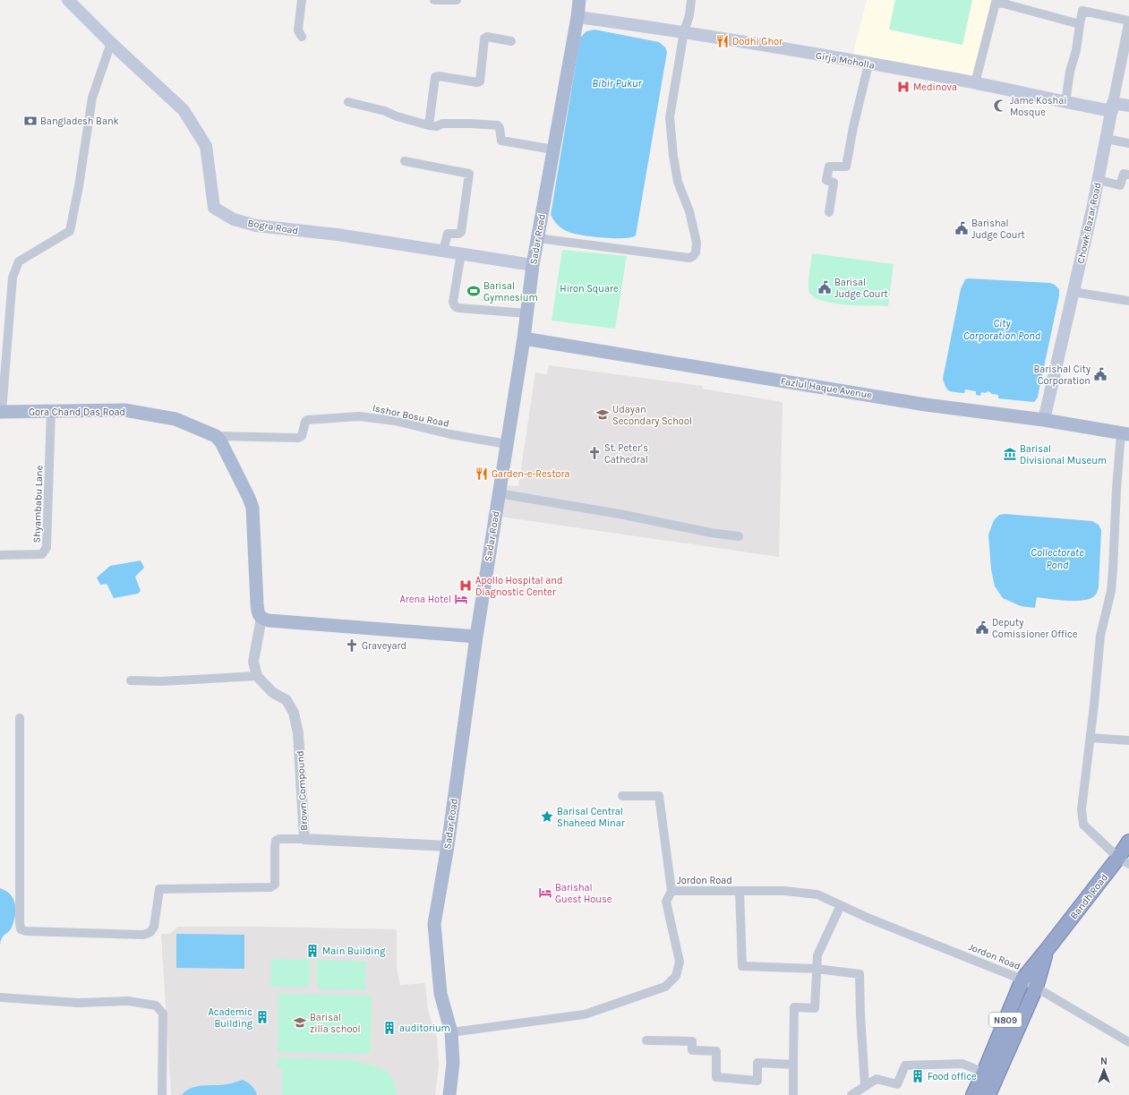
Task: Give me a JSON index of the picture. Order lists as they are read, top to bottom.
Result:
{
  "streets": {
    "highway": ["Bandh Road", "N809"],
    "main road": [
      "Girja Moholla",
      "Chowk Bazar Road",
      "Bogra Road",
      "Sadar Road",
      "Fazlul Haque Avenue",
      "Gora Chand Das Road"
    ],
    "street": [
      "Isshor Bosu Road",
      "Shyambabu Lane",
      "Brown Compound",
      "Jordon Road"
    ]
  },
  "crossings": [
    ["Girja Moholla", "Chowk Bazar Road"],
    ["Girja Moholla", "Sadar Road"],
    ["Chowk Bazar Road", "Fazlul Haque Avenue"],
    ["Bogra Road", "Sadar Road"],
    ["Sadar Road", "Fazlul Haque Avenue"],
    ["Sadar Road", "Isshor Bosu Road"],
    ["Sadar Road", "Brown Compound"],
    ["Sadar Road", "Jordon Road"],
    ["Gora Chand Das Road", "Isshor Bosu Road"],
    ["Gora Chand Das Road", "Shyambabu Lane"],
    ["Jordon Road", "Bandh Road"]
  ],
  "water": ["Bibir Pukur", "City Corporation Pond", "Collectorate Pond"],
  "parks": ["Hiron Square"],
  "places": {
    "restaurant": ["Dodhi Ghor", "Garden-e-Restora"],
    "hospital": ["Medinova", "Apollo Hospital and Diagnostic Center"],
    "mosque": ["Jame Koshai Mosque"],
    "bank": ["Bangladesh Bank"],
    "public building": [
      "Barishal Judge Court",
      "Barisal Judge Court",
      "Barishal City Corporation",
      "Deputy Comissioner Office"
    ],
    "sports": ["Barisal Gymnesium"],
    "school or university": ["Udayan Secondary School", "Barisal zilla school"],
    "church": ["St. Peter’s Cathedral", "Graveyard"],
    "museum": ["Barisal Divisional Museum"],
    "hotel": ["Arena Hotel", "Barishal Guest House"],
    "place": ["Barisal Central Shaheed Minar"],
    "building": [
      "Main Building",
      "Academic Building",
      "auditorium",
      "Food office"
    ]
  },
  "north": "top"
}
